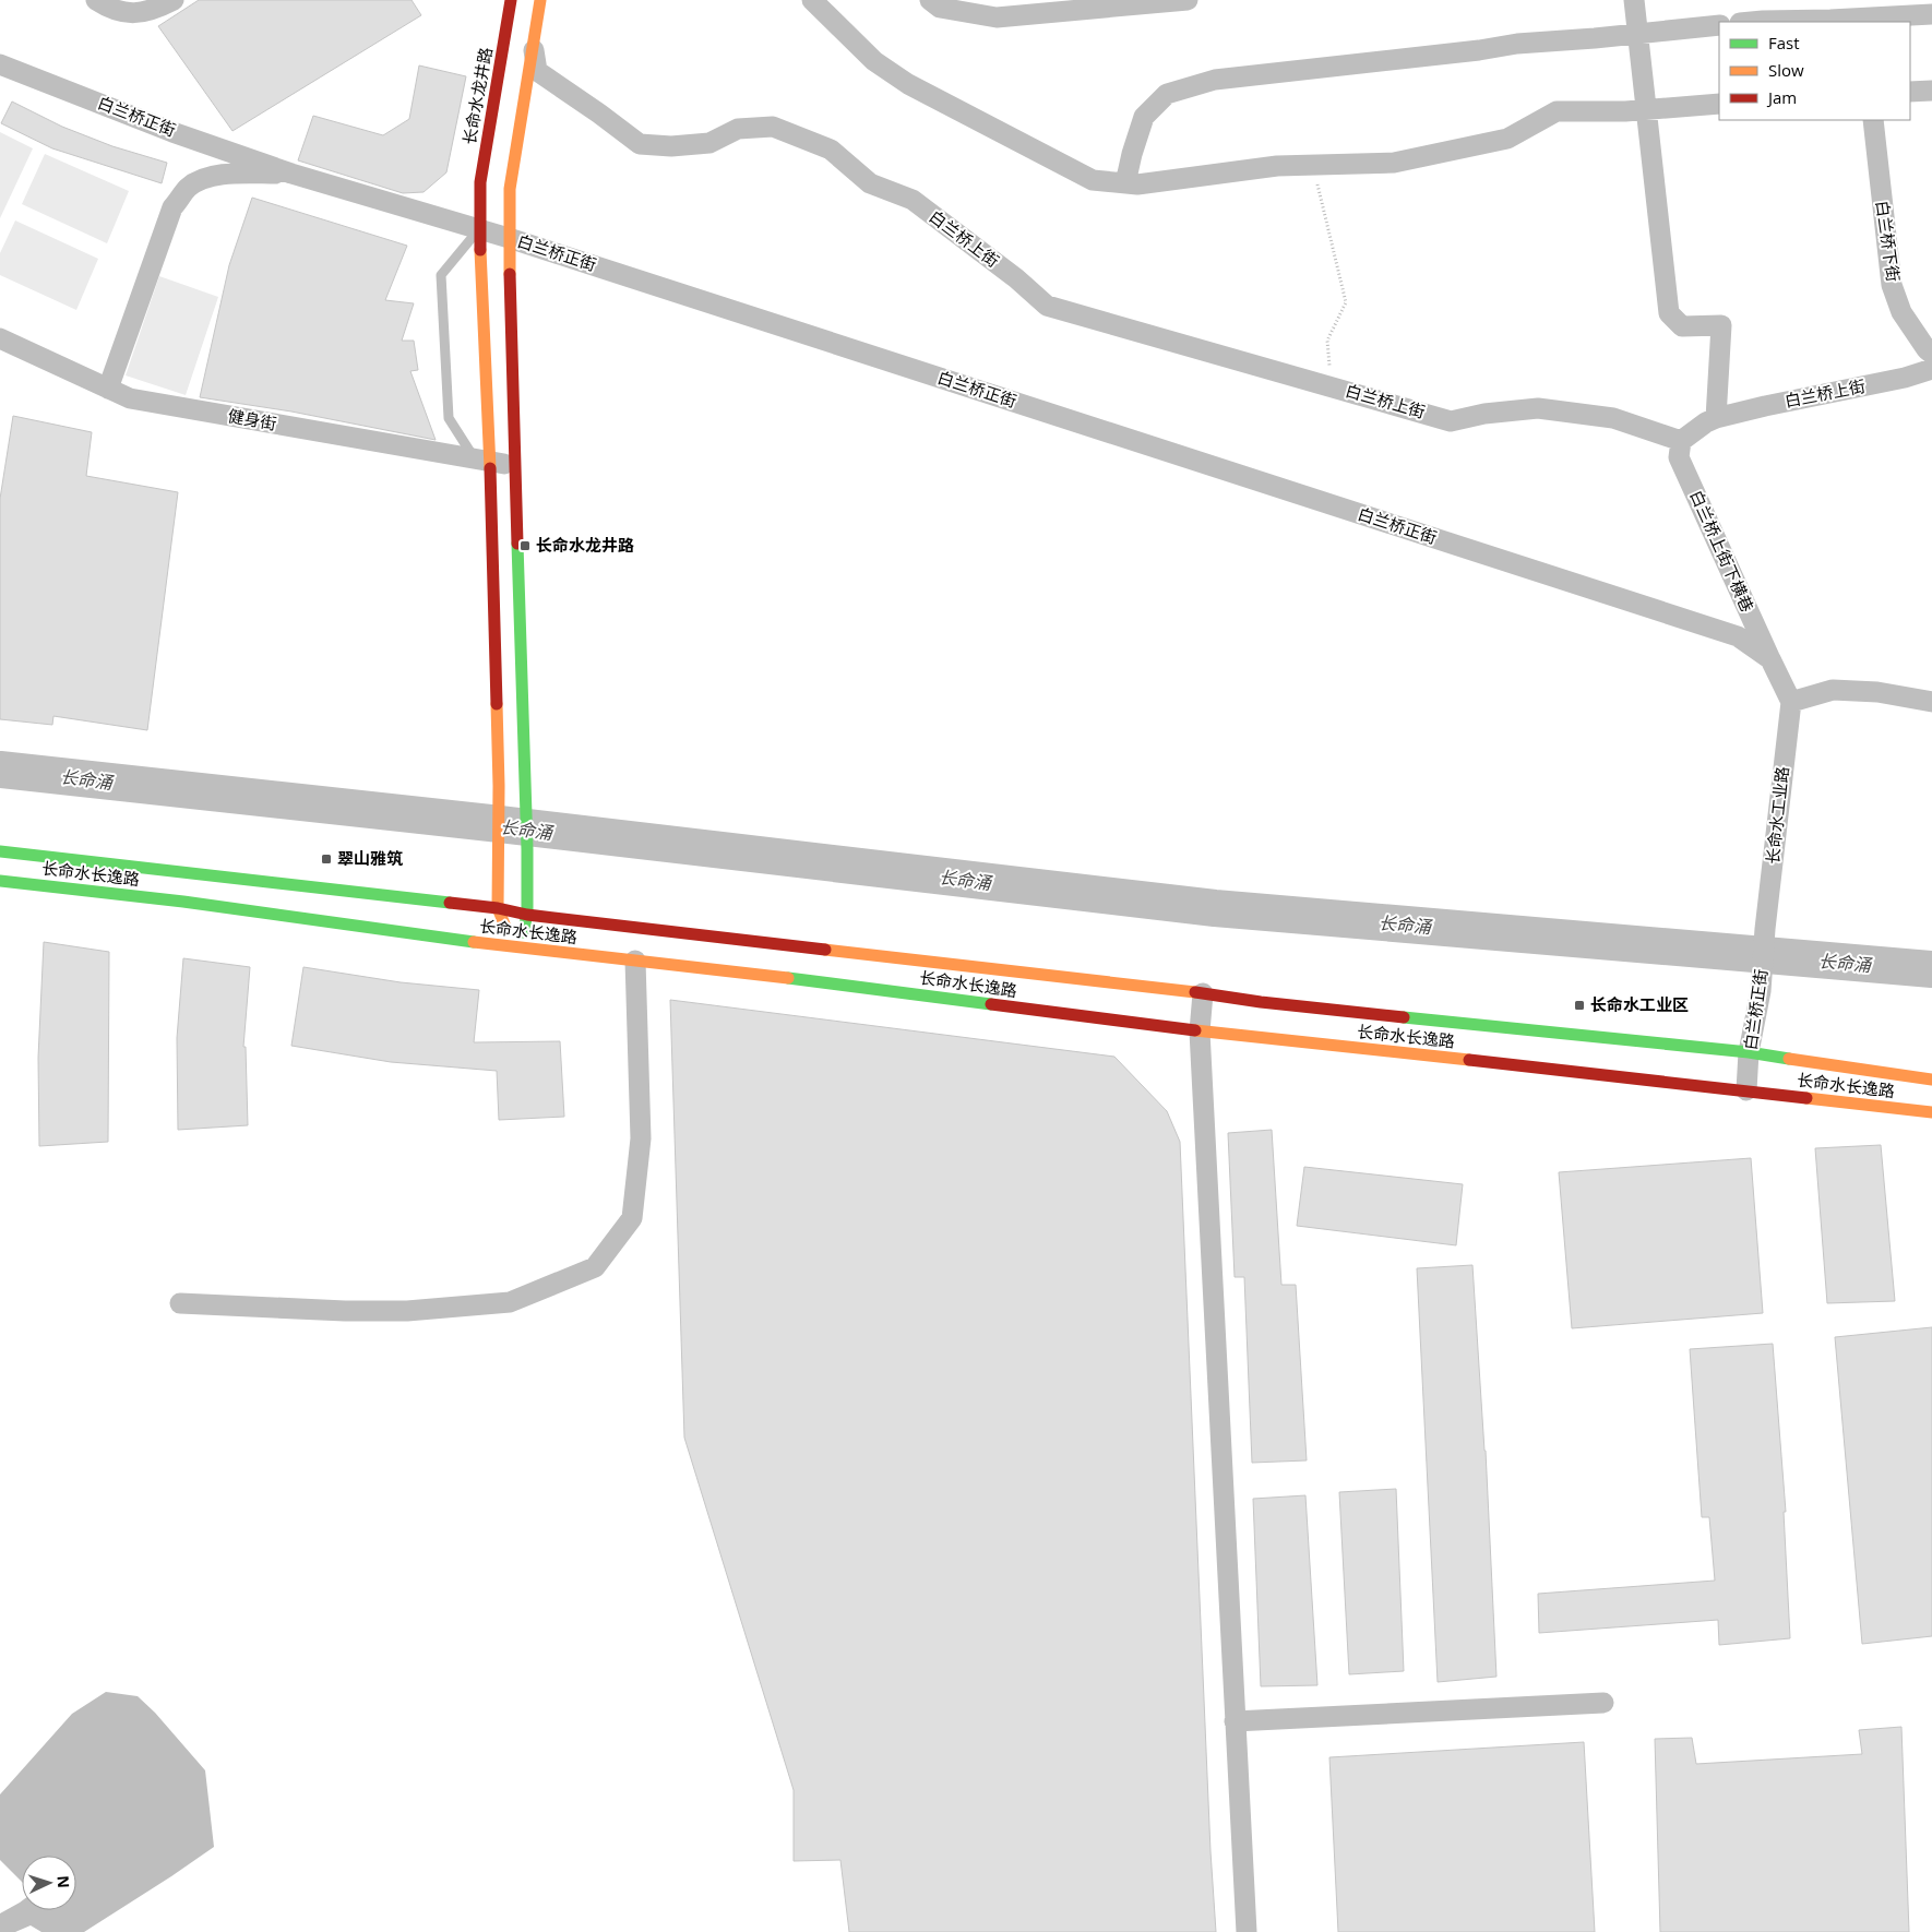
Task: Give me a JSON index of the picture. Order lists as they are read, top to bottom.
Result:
{
  "streets": {
    "street": [
      "长命水龙井路",
      "白兰桥正街",
      "白兰桥上街",
      "白兰桥下街",
      "健身街",
      "白兰桥上街下横巷",
      "长命水工业路",
      "长命水长逸路"
    ]
  },
  "crossings": [
    ["长命水龙井路", "白兰桥正街"],
    ["长命水龙井路", "健身街"],
    ["长命水龙井路", "长命水长逸路"],
    ["白兰桥正街", "白兰桥上街下横巷"],
    ["白兰桥正街", "长命水工业路"],
    ["白兰桥正街", "长命水长逸路"],
    ["白兰桥上街", "白兰桥上街下横巷"]
  ],
  "water": ["长命涌"],
  "places": {
    "transit": ["长命水龙井路", "翠山雅筑", "长命水工业区"]
  },
  "legend": ["Fast", "Slow", "Jam"],
  "north": "right"
}
